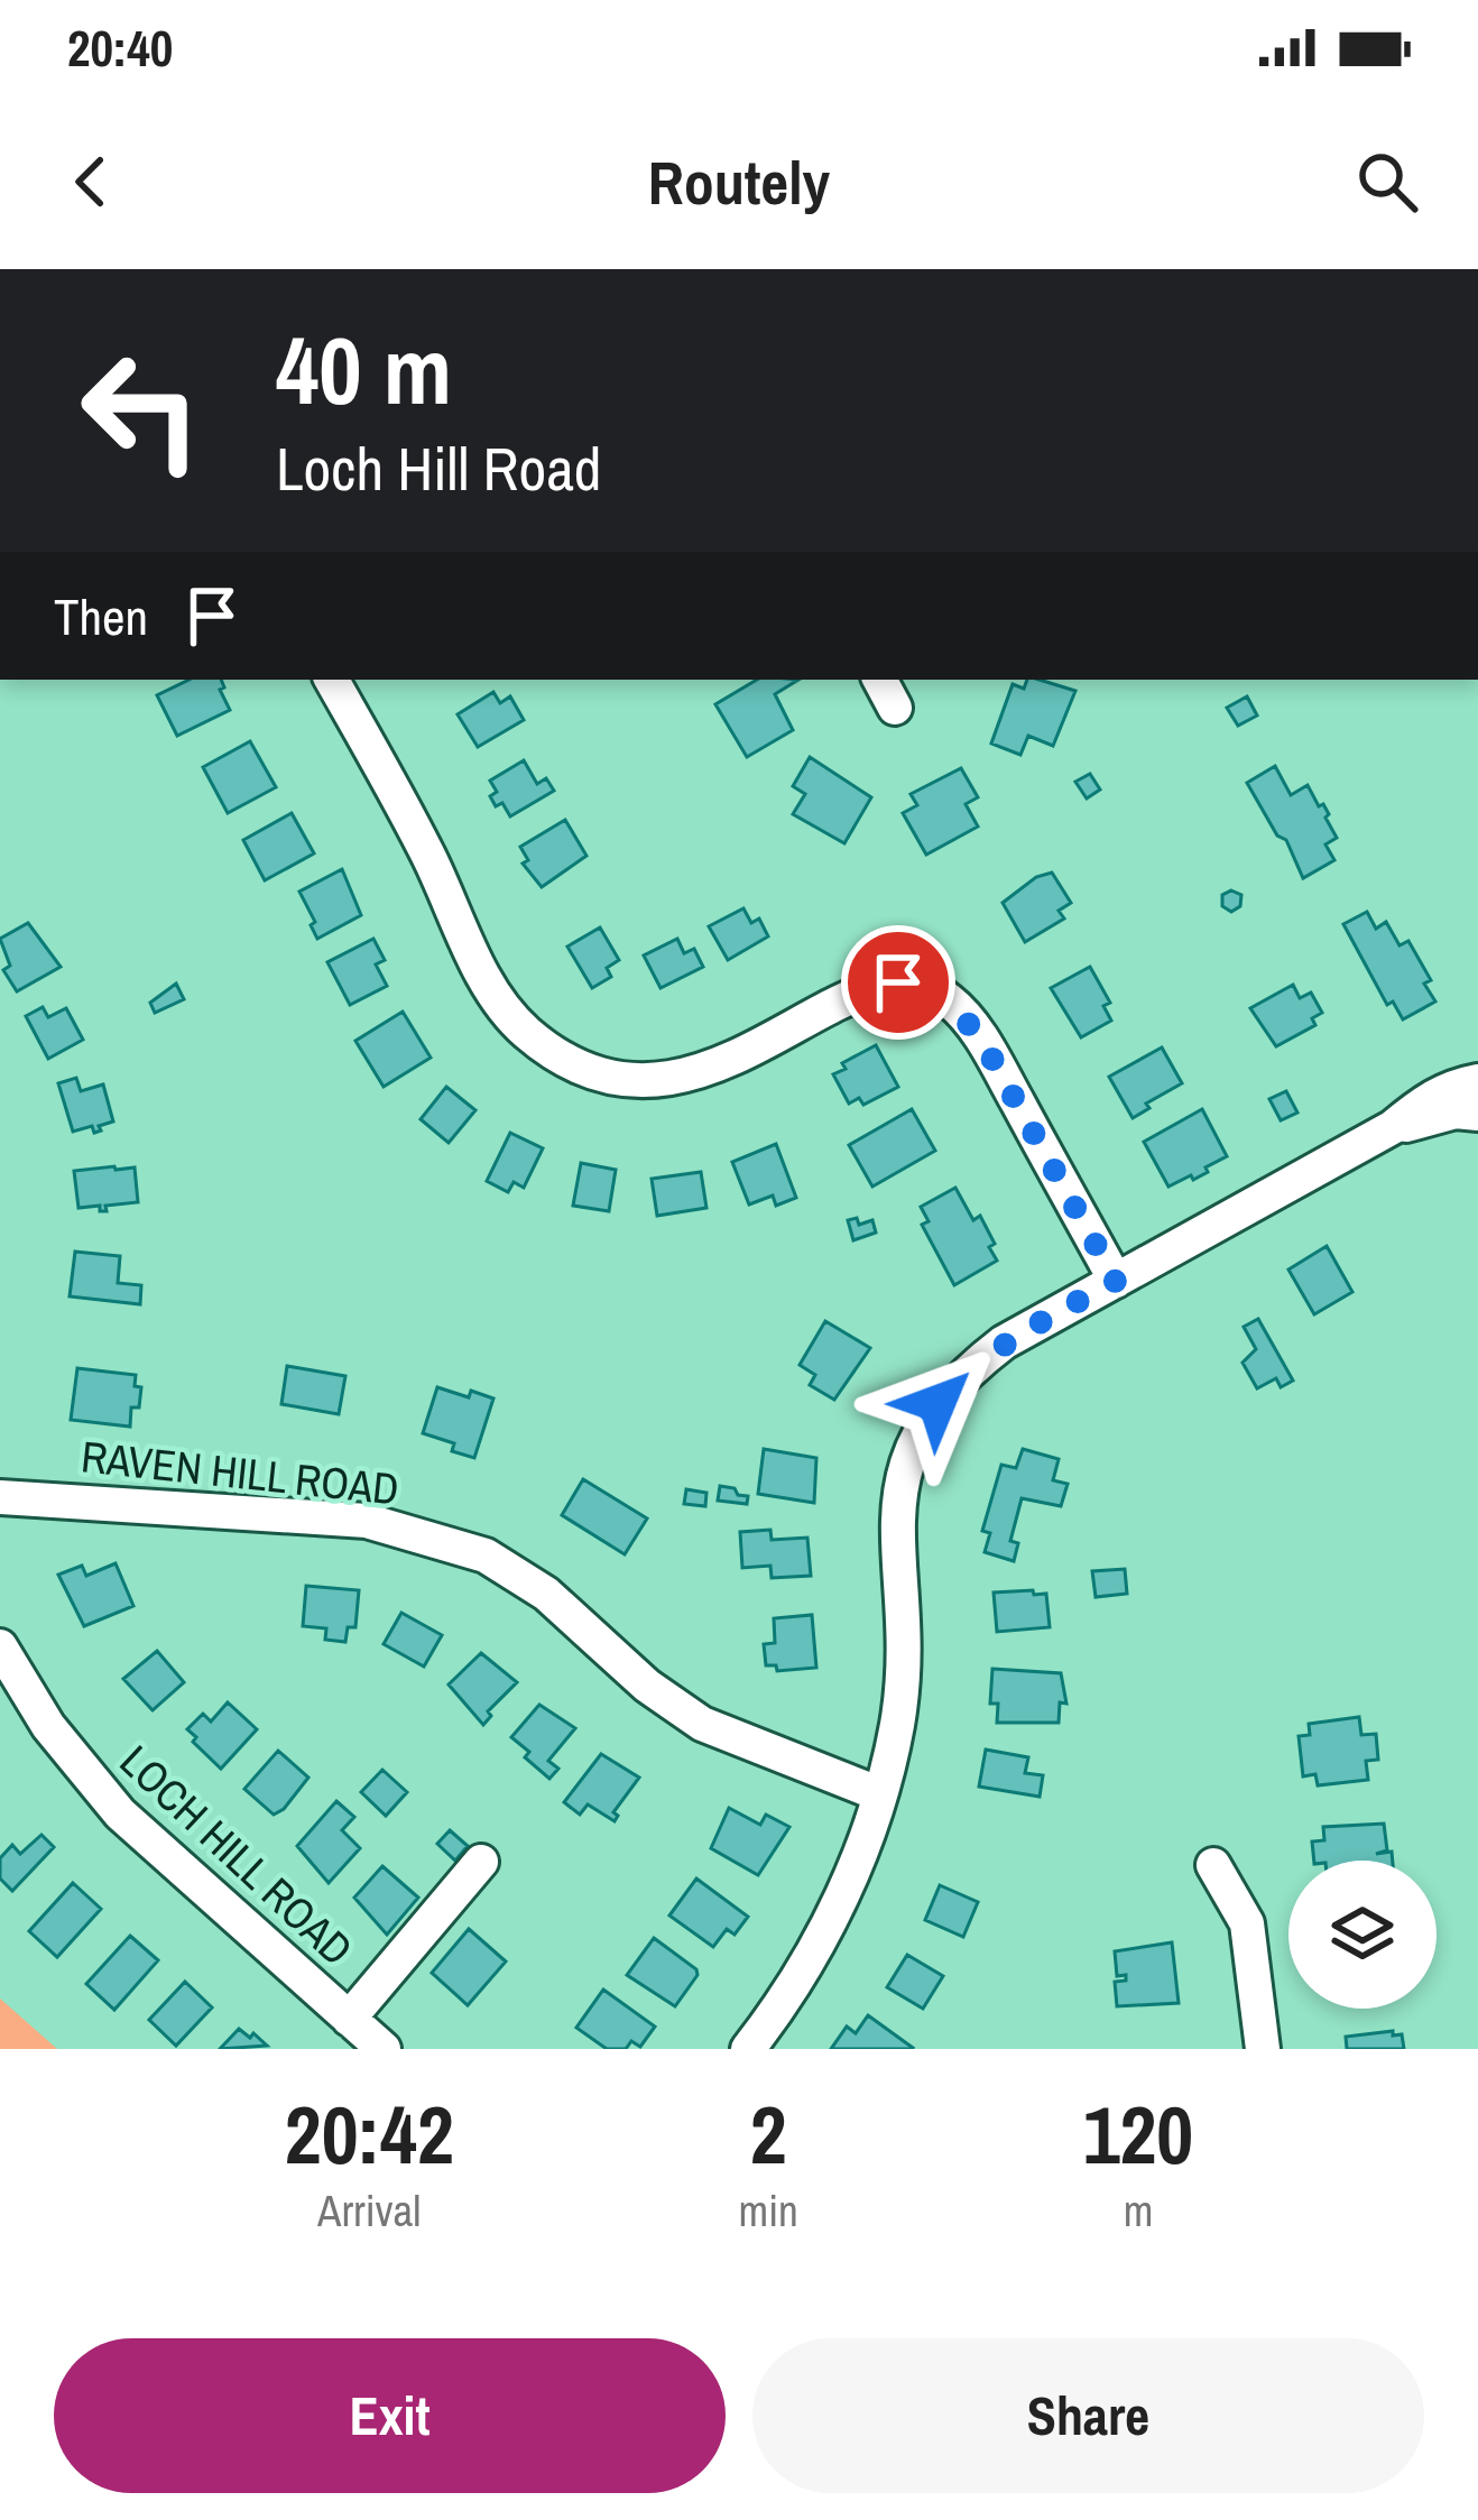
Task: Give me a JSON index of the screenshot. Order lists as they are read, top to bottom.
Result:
{
  "streets": {
    "street": ["RAVEN HILL ROAD", "LOCH HILL ROAD"]
  },
  "page": {
    "status": "20:40",
    "header": "Routely",
    "turn": ["40 m", "Loch Hill Road"],
    "then": "Then",
    "eta": [
      "20:42",
      "Arrival",
      "2",
      "min",
      "120",
      "m"
    ],
    "buttons": ["Exit", "Share"]
  }
}
